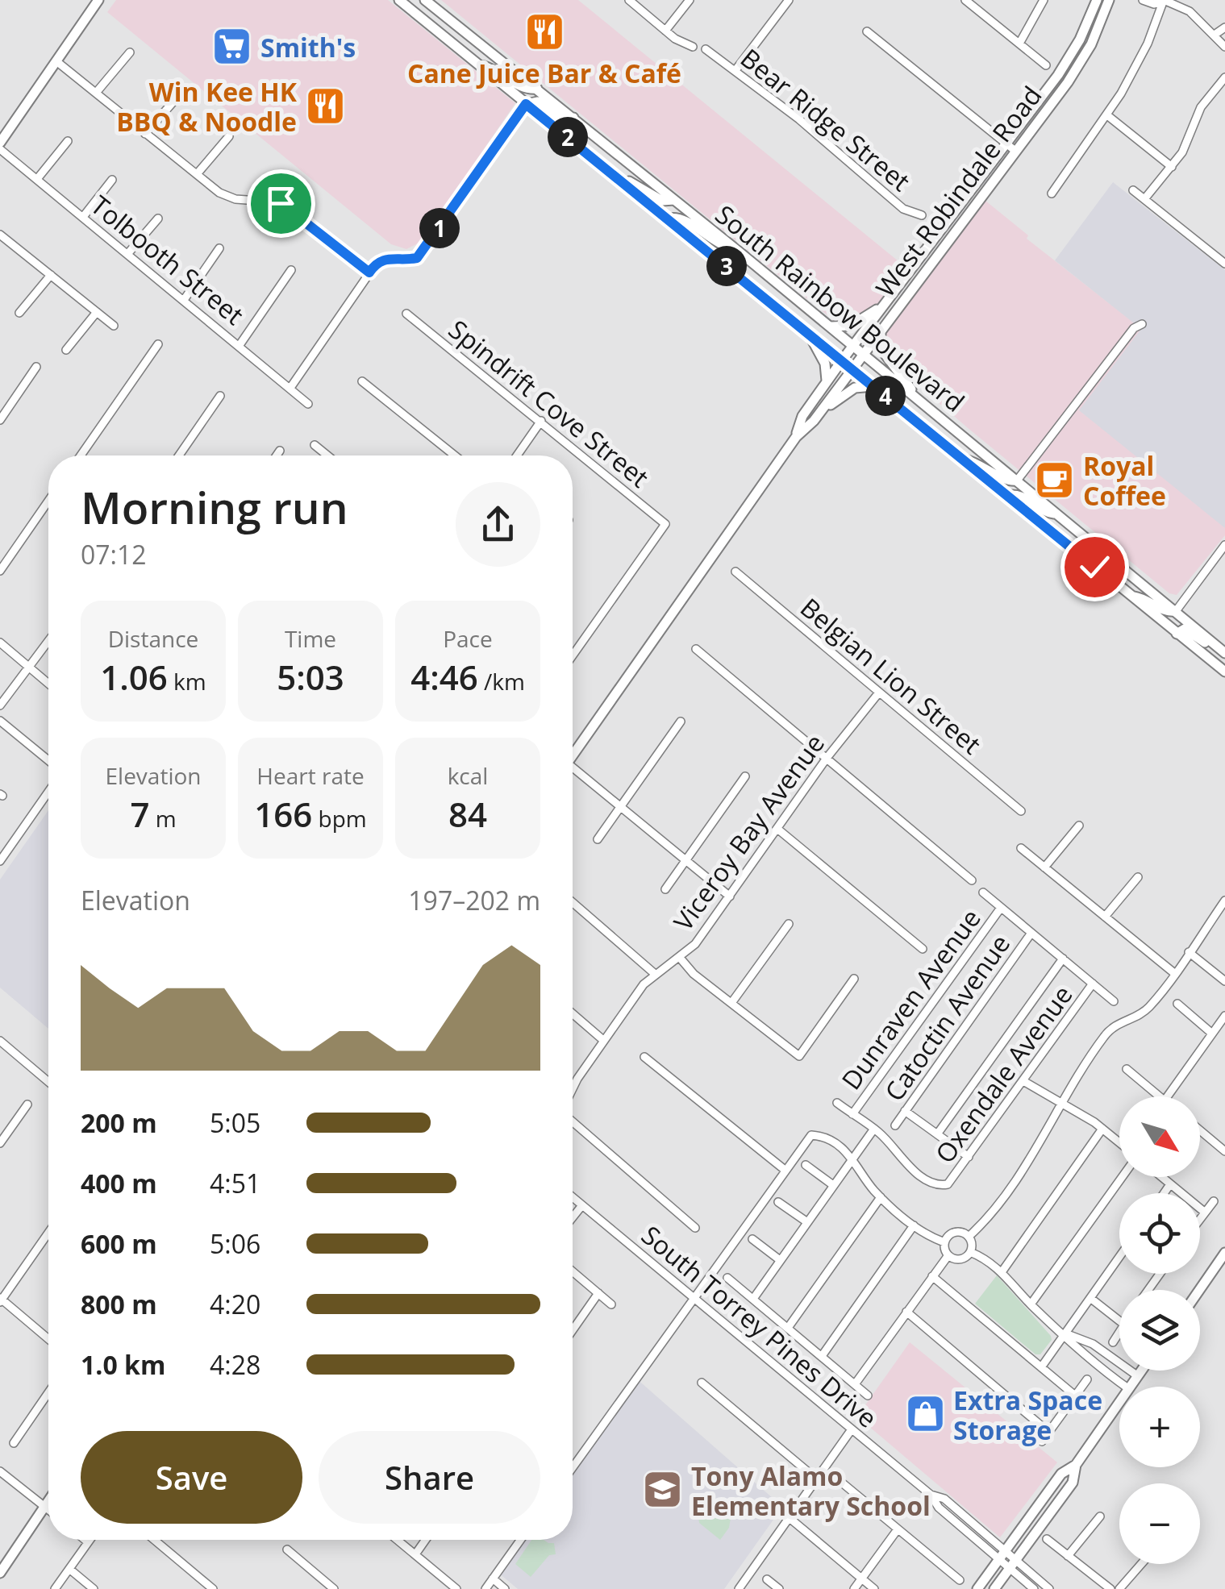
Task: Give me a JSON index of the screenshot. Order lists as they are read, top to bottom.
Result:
{
  "streets": {
    "main road": ["West Robindale Road", "South Rainbow Boulevard"],
    "street": [
      "Bear Ridge Street",
      "Tolbooth Street",
      "Spindrift Cove Street",
      "Belgian Lion Street",
      "Viceroy Bay Avenue",
      "Dunraven Avenue",
      "Catoctin Avenue",
      "Oxendale Avenue",
      "South Torrey Pines Drive"
    ]
  },
  "crossings": [
    ["West Robindale Road", "South Rainbow Boulevard"],
    ["Belgian Lion Street", "Viceroy Bay Avenue"]
  ],
  "places": {
    "restaurant": ["Cane Juice Bar & Café", "Win Kee HK BBQ & Noodle"],
    "supermarket": ["Smith's"],
    "cafe": ["Royal Coffee"],
    "shop": ["Extra Space Storage"],
    "school or university": ["Tony Alamo Elementary School"]
  },
  "north": "bottom right",
  "page": {
    "pins": [
      "2",
      "1",
      "3",
      "4"
    ],
    "heading": ["Morning run", "07:12"],
    "stats": [
      ["Distance", "1.06 km"],
      ["Time", "5:03"],
      ["Pace", "4:46 /km"],
      ["Elevation", "7 m"],
      ["Heart rate", "166 bpm"],
      ["kcal", "84"]
    ],
    "chart": ["Elevation", "197–202 m"],
    "list": [
      {
        "name": "200 m",
        "note": "5:05"
      },
      {
        "name": "400 m",
        "note": "4:51"
      },
      {
        "name": "600 m",
        "note": "5:06"
      },
      {
        "name": "800 m",
        "note": "4:20"
      },
      {
        "name": "1.0 km",
        "note": "4:28"
      }
    ],
    "map_buttons": ["+", "−"],
    "buttons": ["Save", "Share"]
  }
}
